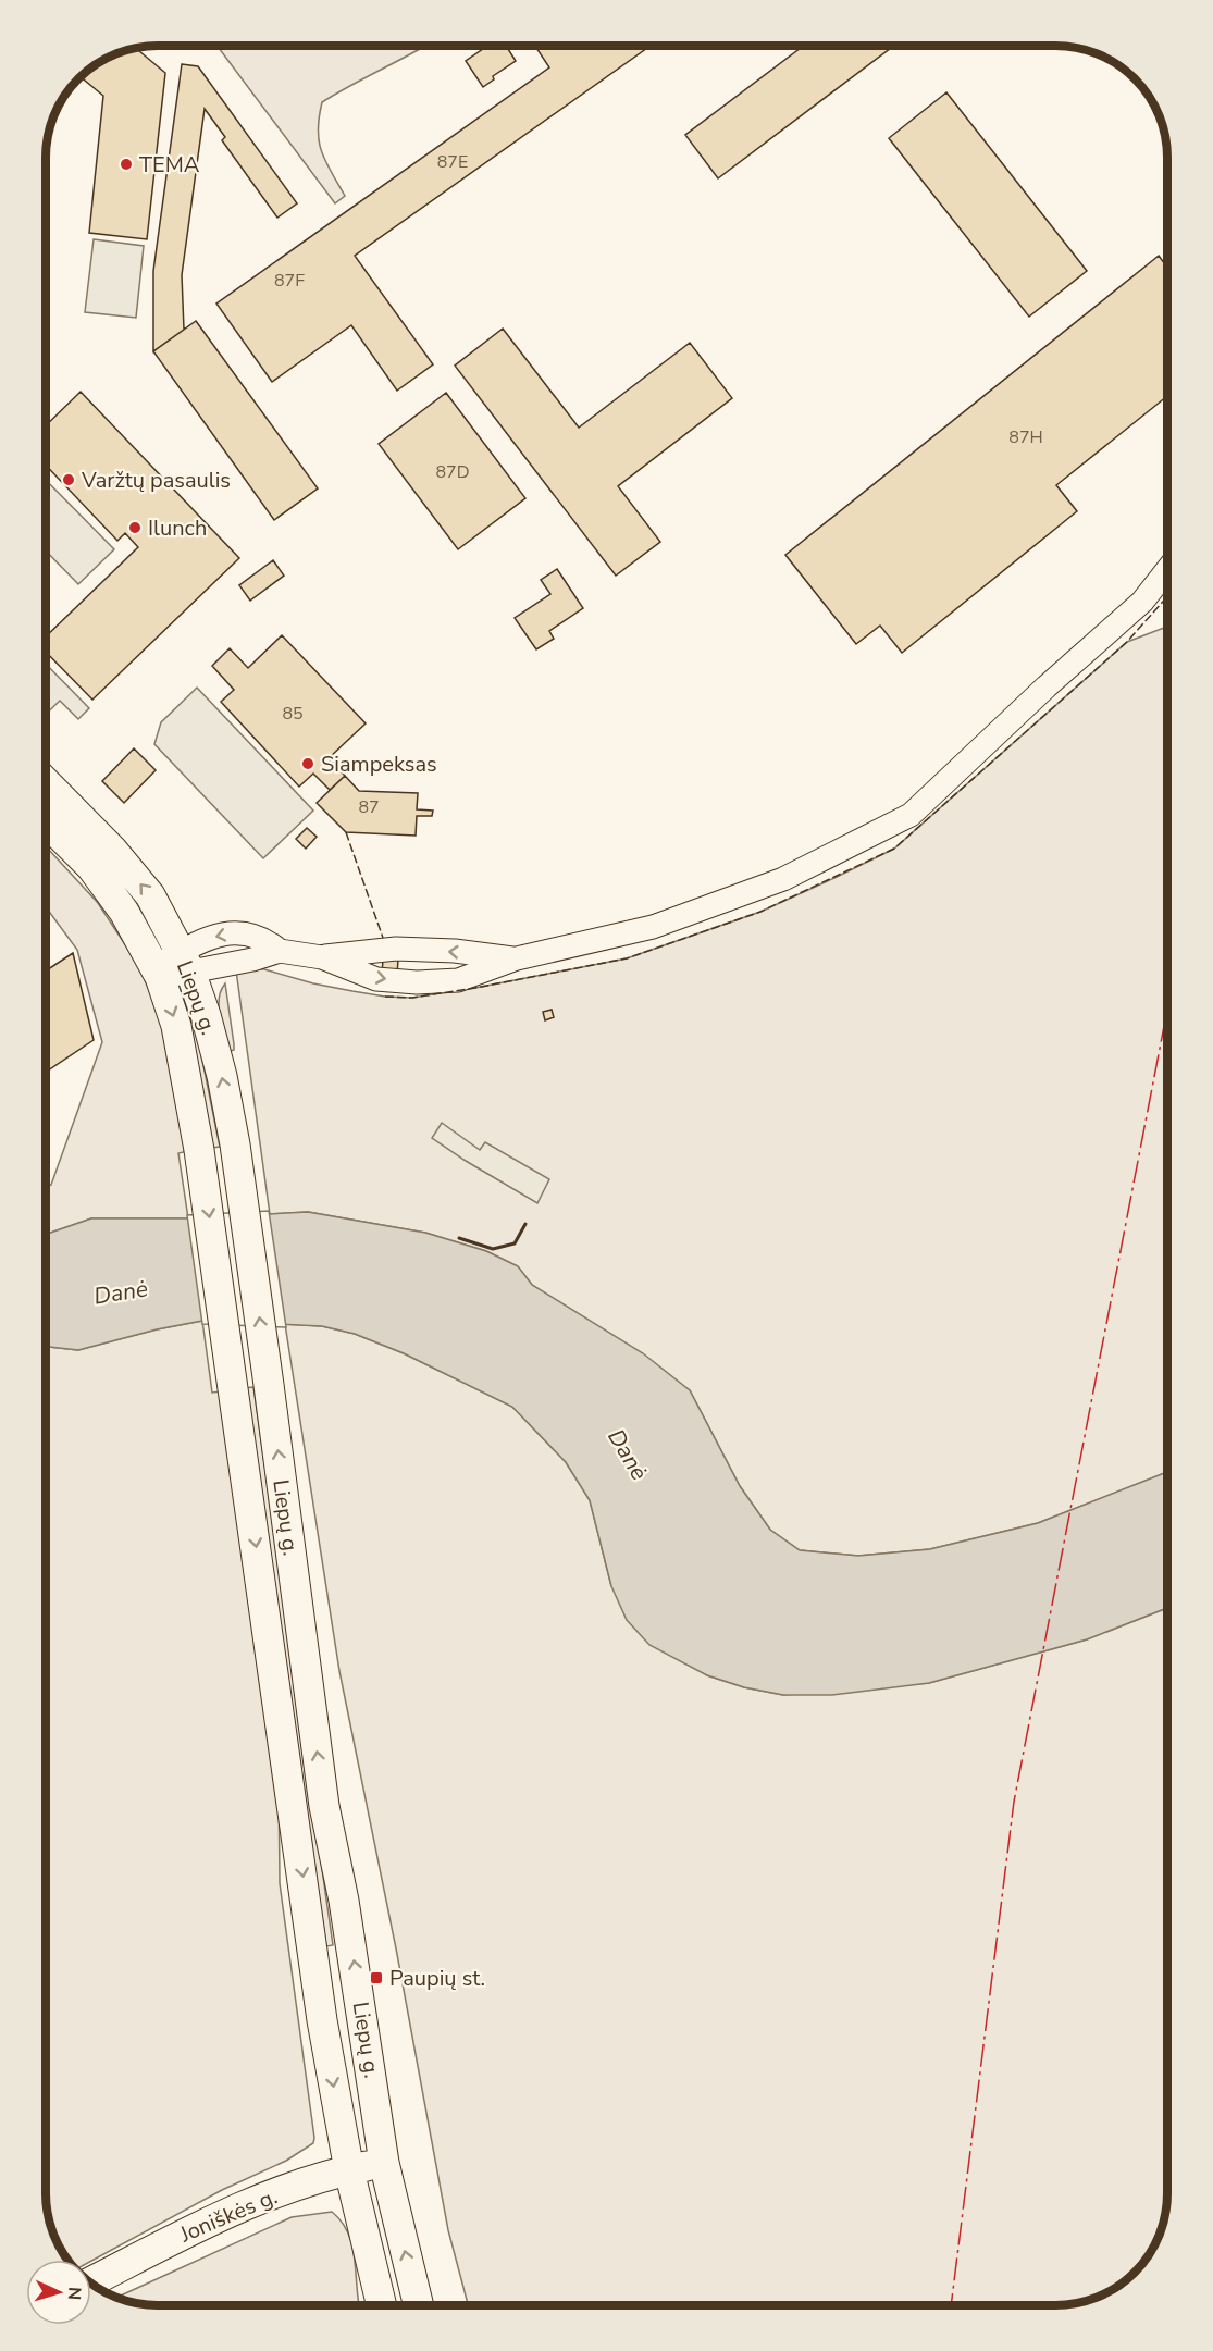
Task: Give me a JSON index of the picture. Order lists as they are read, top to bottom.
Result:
{
  "streets": {
    "main road": ["Liepų g.", "Joniškės g."]
  },
  "crossings": [
    ["Liepų g.", "Joniškės g."]
  ],
  "water": ["Danė"],
  "places": {
    "other": [
      "TEMA",
      "Varžtų pasaulis",
      "Ilunch",
      "Siampeksas"
    ],
    "transit": ["Paupių st."]
  },
  "house_numbers": [
    "87E",
    "87F",
    "87H",
    "87D",
    "85",
    "87"
  ],
  "north": "right"
}
